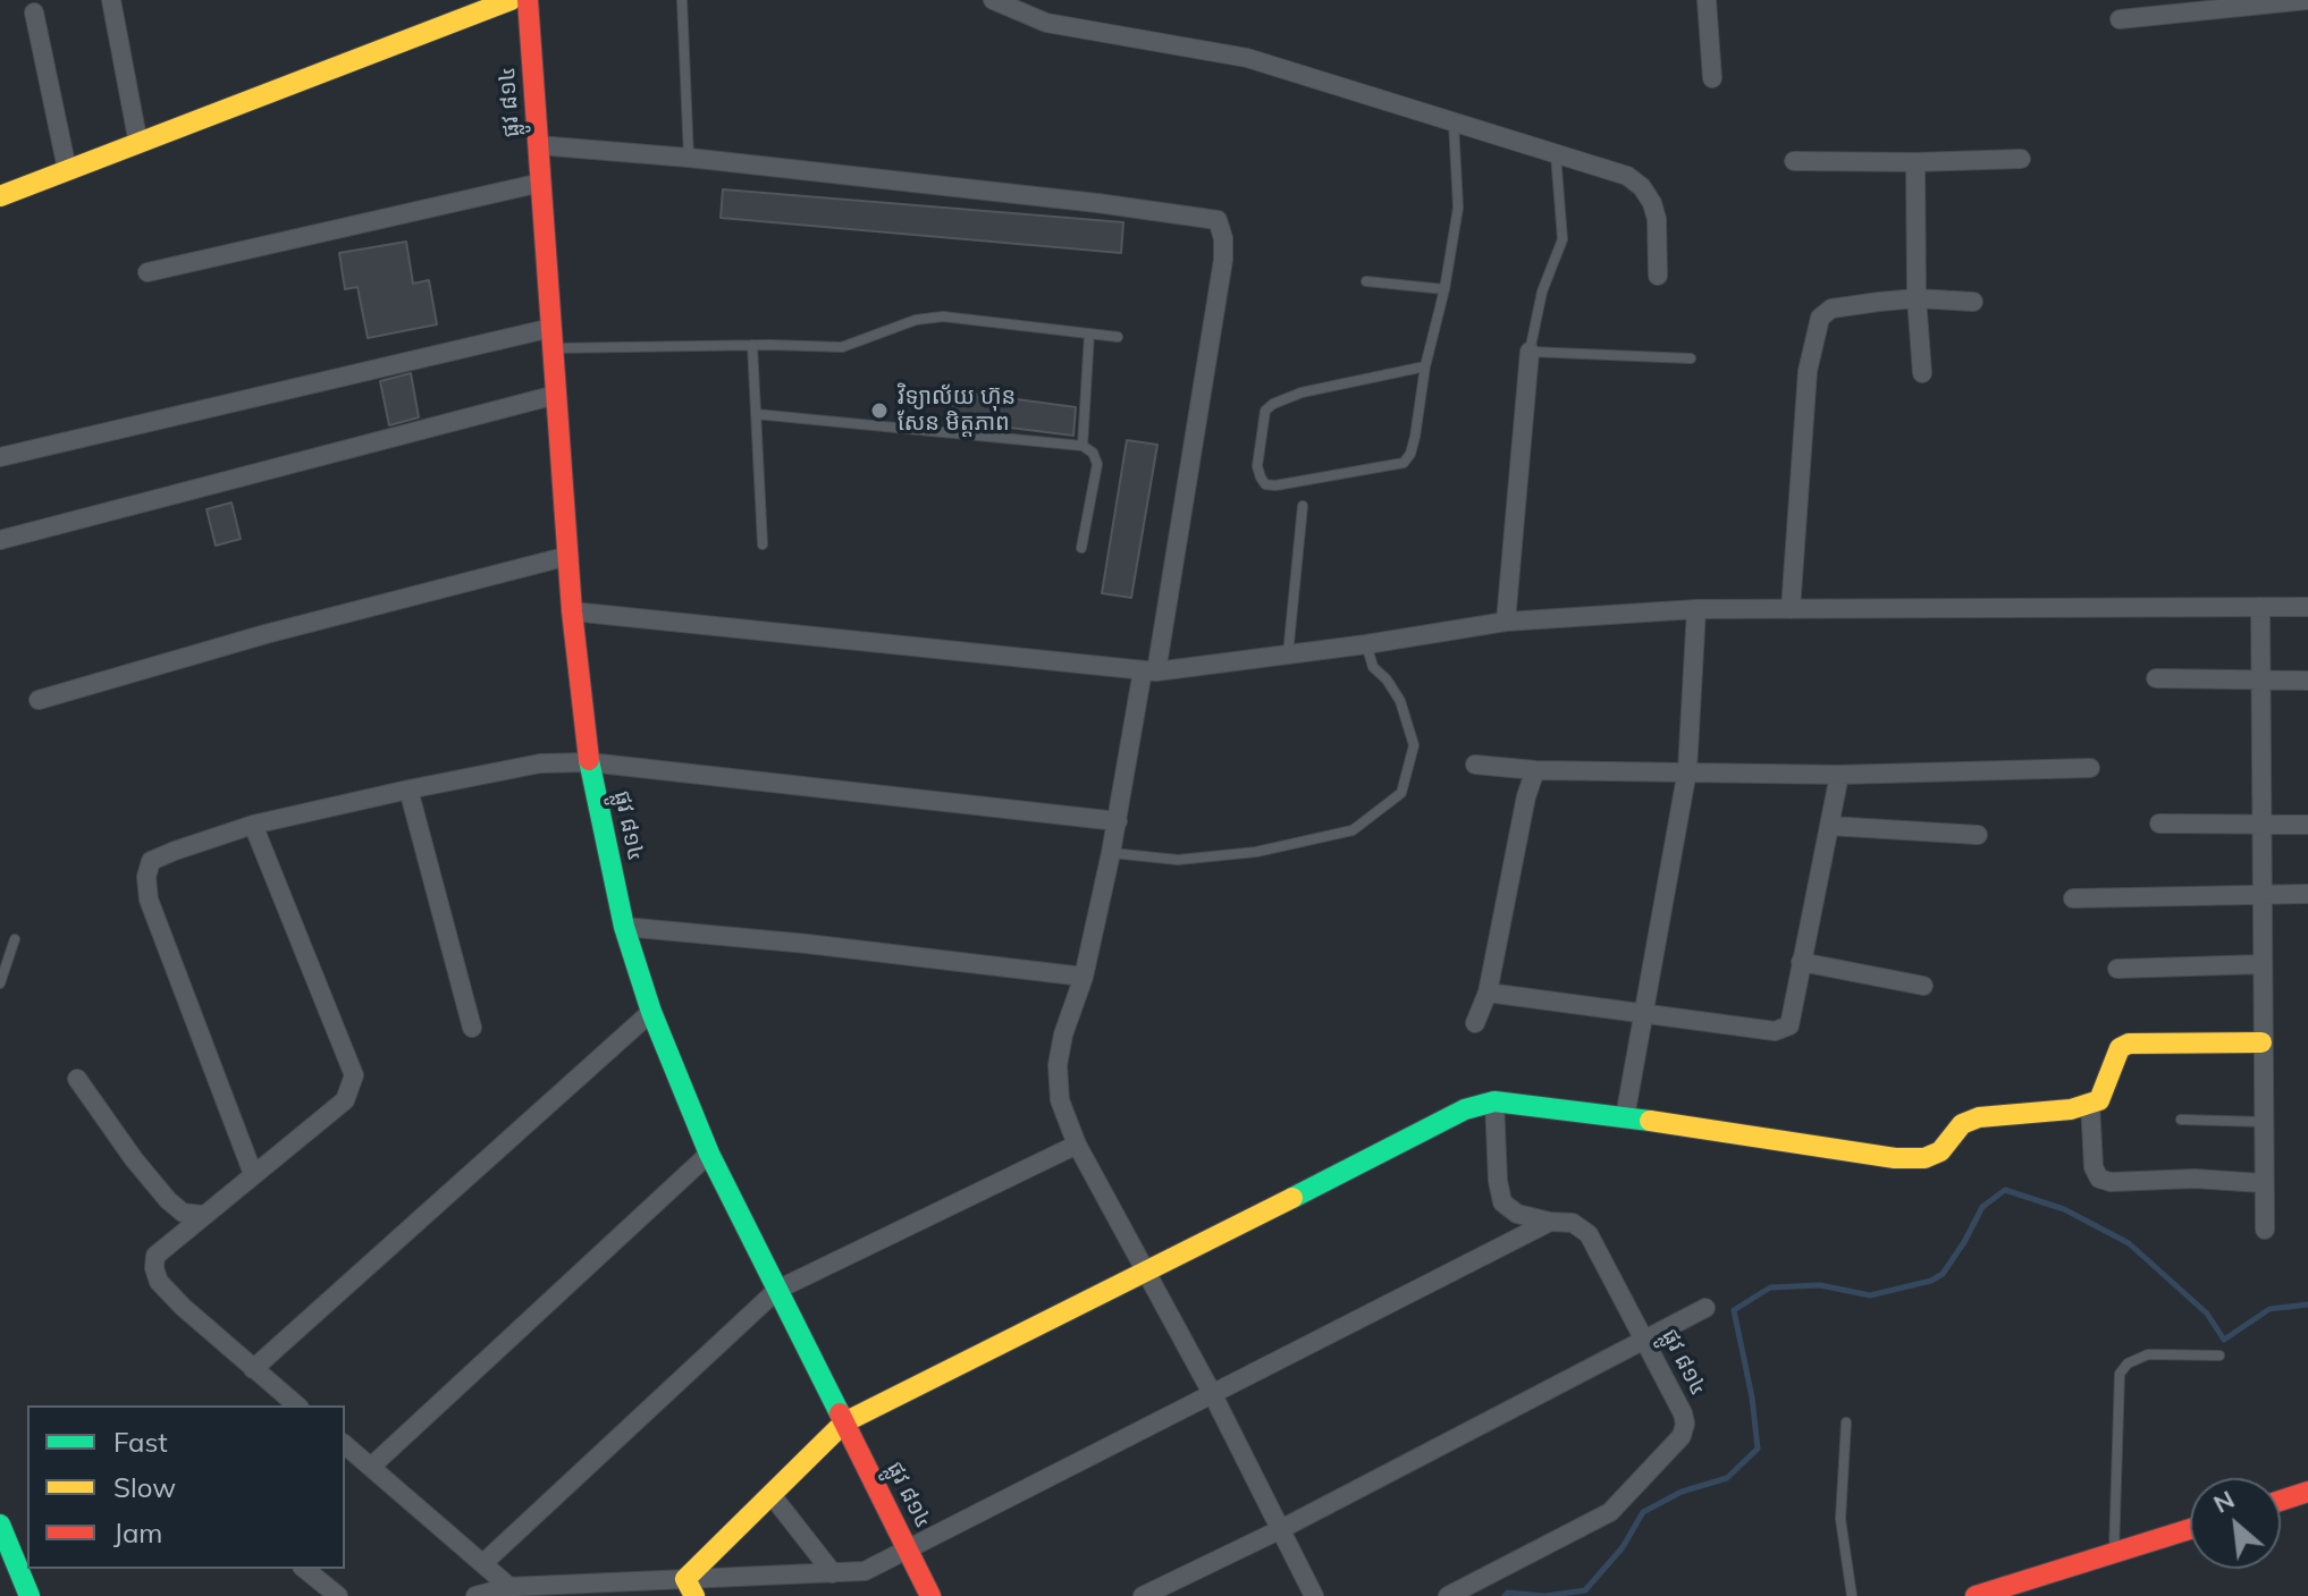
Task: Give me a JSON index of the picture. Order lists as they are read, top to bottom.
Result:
{
  "streets": {
    "street": ["ផ្លូវ ៨១៤"]
  },
  "places": ["វិទ្យាល័យ ហ៊ុន សែន មិត្តភាព"],
  "legend": ["Fast", "Slow", "Jam"],
  "north": "top left"
}
